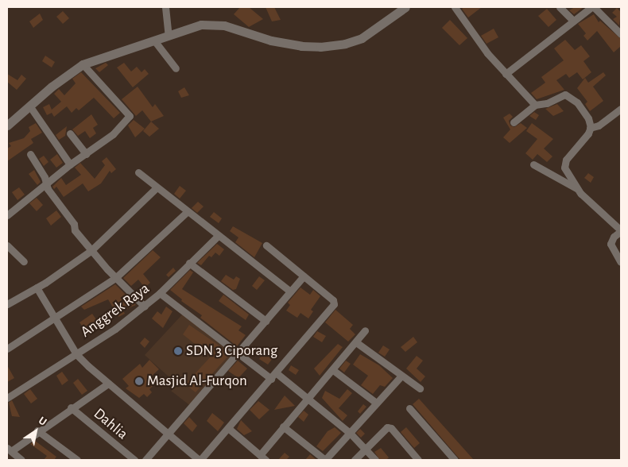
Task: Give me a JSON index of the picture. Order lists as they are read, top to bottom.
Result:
{
  "streets": {
    "street": ["Anggrek Raya", "Dahlia"]
  },
  "places": ["SDN 3 Ciporang", "Masjid Al-Furqon"],
  "north": "top right"
}
